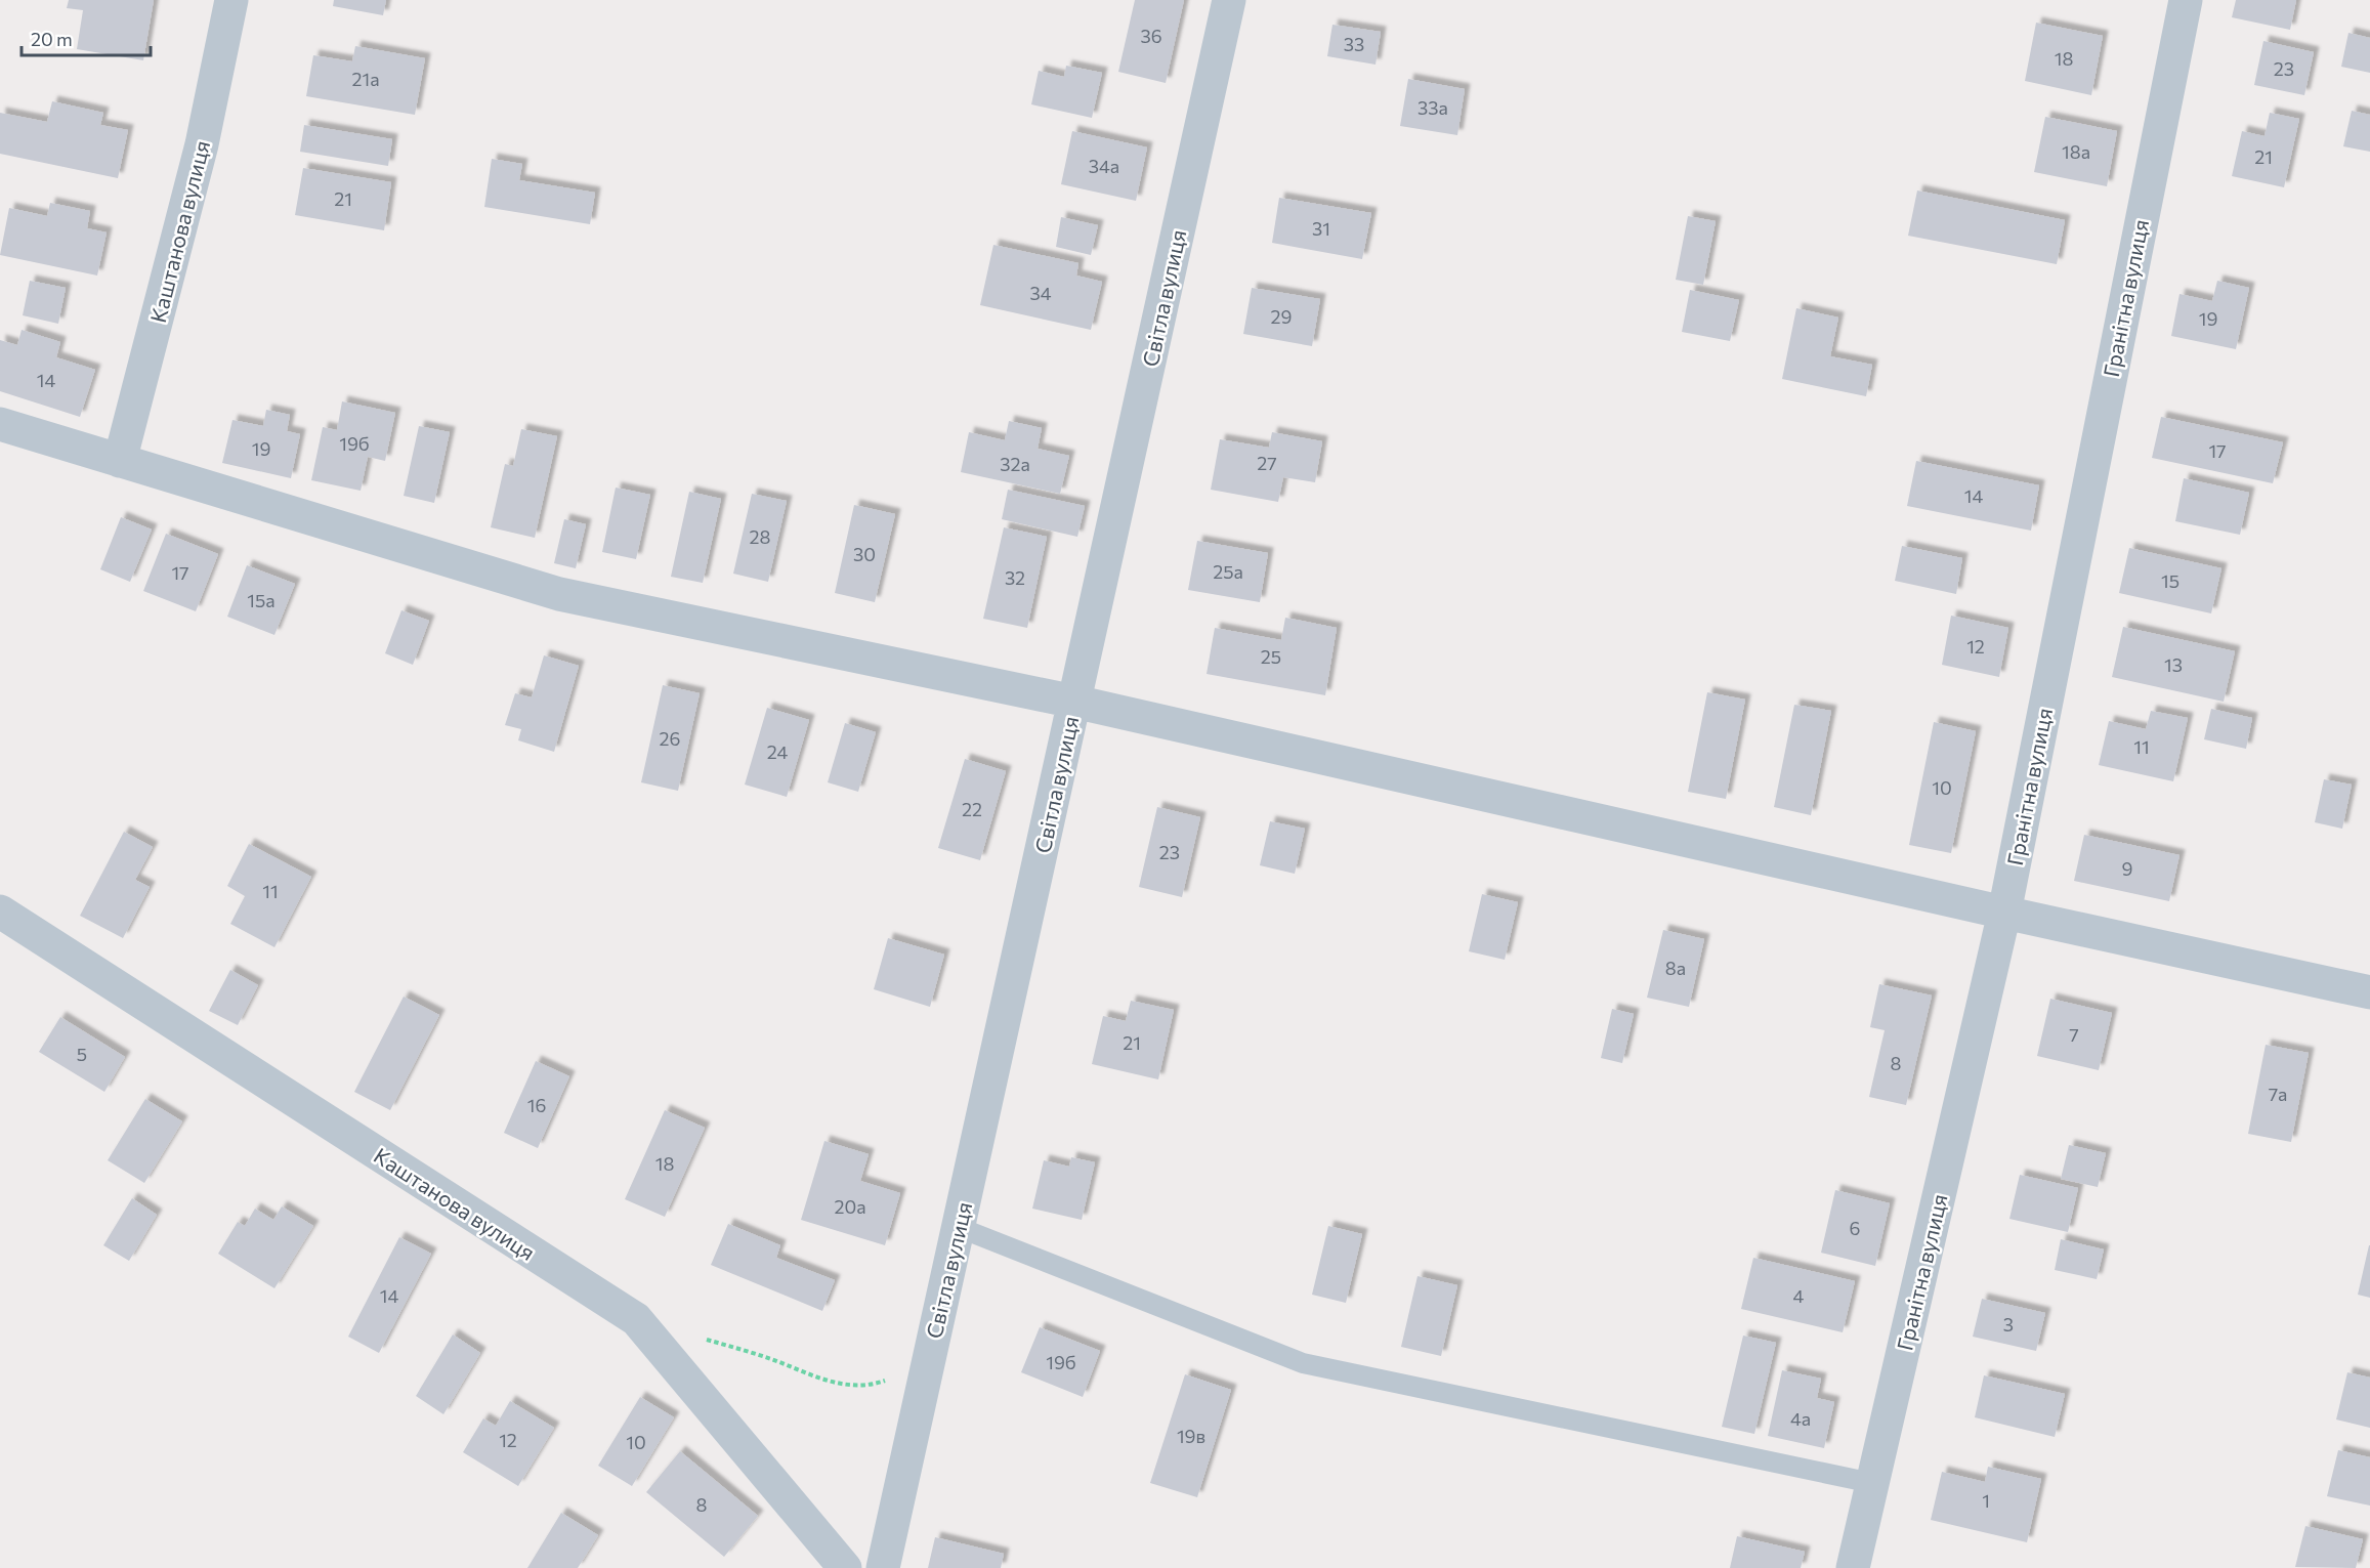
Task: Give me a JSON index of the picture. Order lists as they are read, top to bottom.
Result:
{
  "streets": {
    "street": ["Каштанова вулиця", "Світла вулиця", "Гранітна вулиця"]
  },
  "house_numbers": [
    "36",
    "33",
    "18",
    "23",
    "21а",
    "33а",
    "18а",
    "21",
    "34а",
    "21",
    "31",
    "34",
    "29",
    "19",
    "14",
    "19б",
    "19",
    "17",
    "27",
    "32а",
    "14",
    "28",
    "30",
    "25а",
    "17",
    "32",
    "15",
    "15а",
    "12",
    "25",
    "13",
    "26",
    "11",
    "24",
    "10",
    "22",
    "23",
    "9",
    "11",
    "8а",
    "7",
    "21",
    "5",
    "8",
    "7а",
    "16",
    "18",
    "20а",
    "6",
    "14",
    "4",
    "3",
    "19б",
    "4а",
    "19в",
    "12",
    "10",
    "1",
    "8"
  ],
  "scale_bar": "20 m"
}
